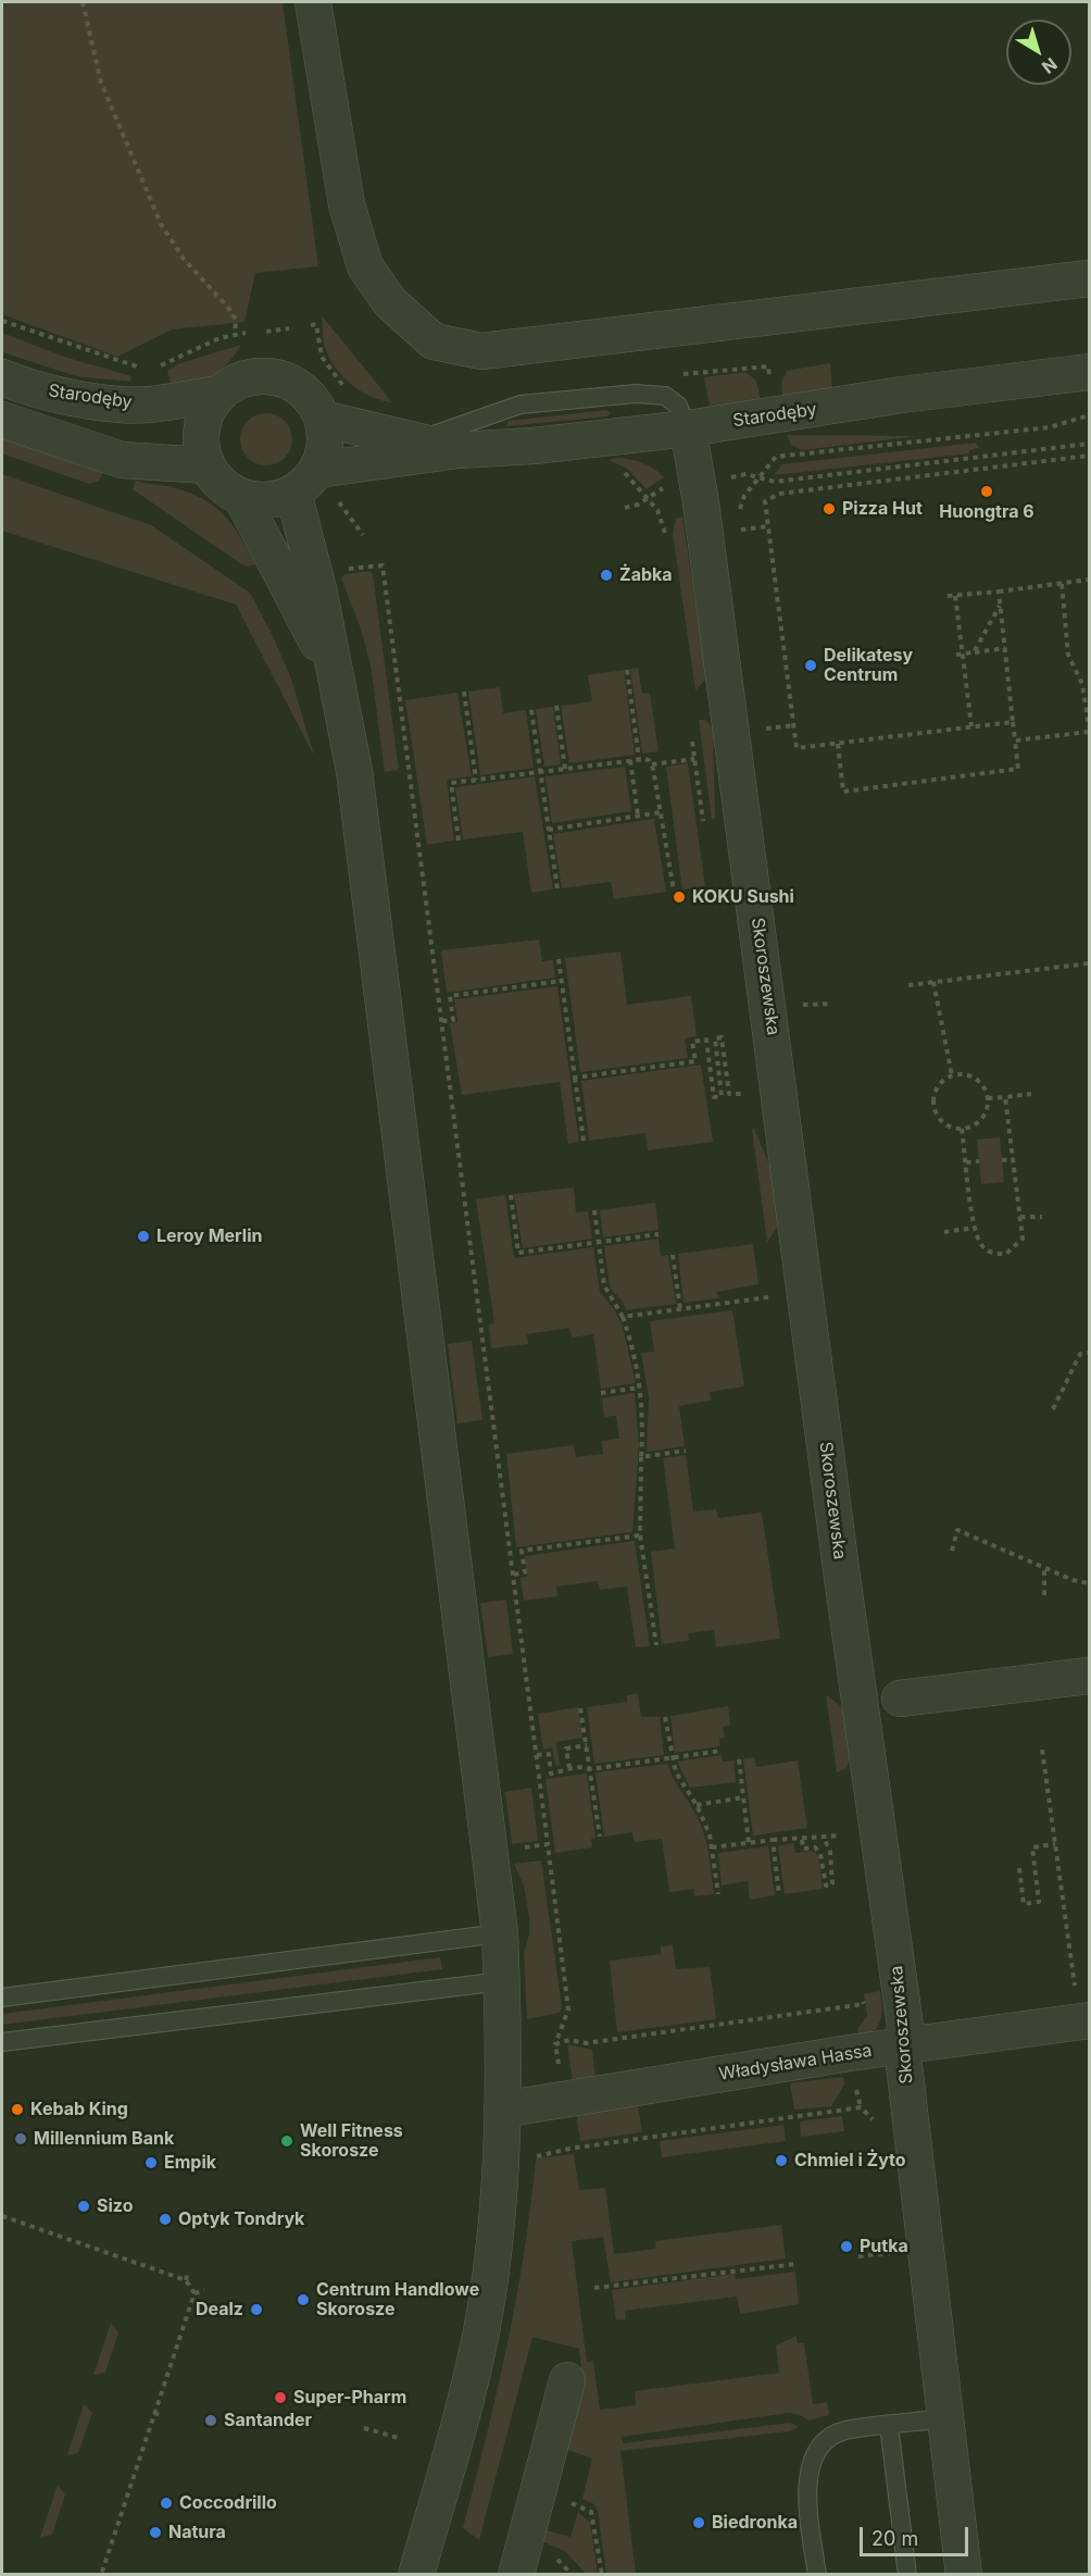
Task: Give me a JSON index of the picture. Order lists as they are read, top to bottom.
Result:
{
  "streets": {
    "street": ["Starodęby", "Skoroszewska", "Władysława Hassa"]
  },
  "crossings": [
    ["Starodęby", "Skoroszewska"],
    ["Skoroszewska", "Władysława Hassa"]
  ],
  "places": [
    "Huongtra 6",
    "Pizza Hut",
    "Żabka",
    "Delikatesy Centrum",
    "KOKU Sushi",
    "Leroy Merlin",
    "Kebab King",
    "Millennium Bank",
    "Well Fitness Skorosze",
    "Chmiel i Żyto",
    "Empik",
    "Sizo",
    "Optyk Tondryk",
    "Putka",
    "Centrum Handlowe Skorosze",
    "Dealz",
    "Super-Pharm",
    "Santander",
    "Coccodrillo",
    "Biedronka",
    "Natura"
  ],
  "scale_bar": "20 m",
  "north": "bottom right"
}
